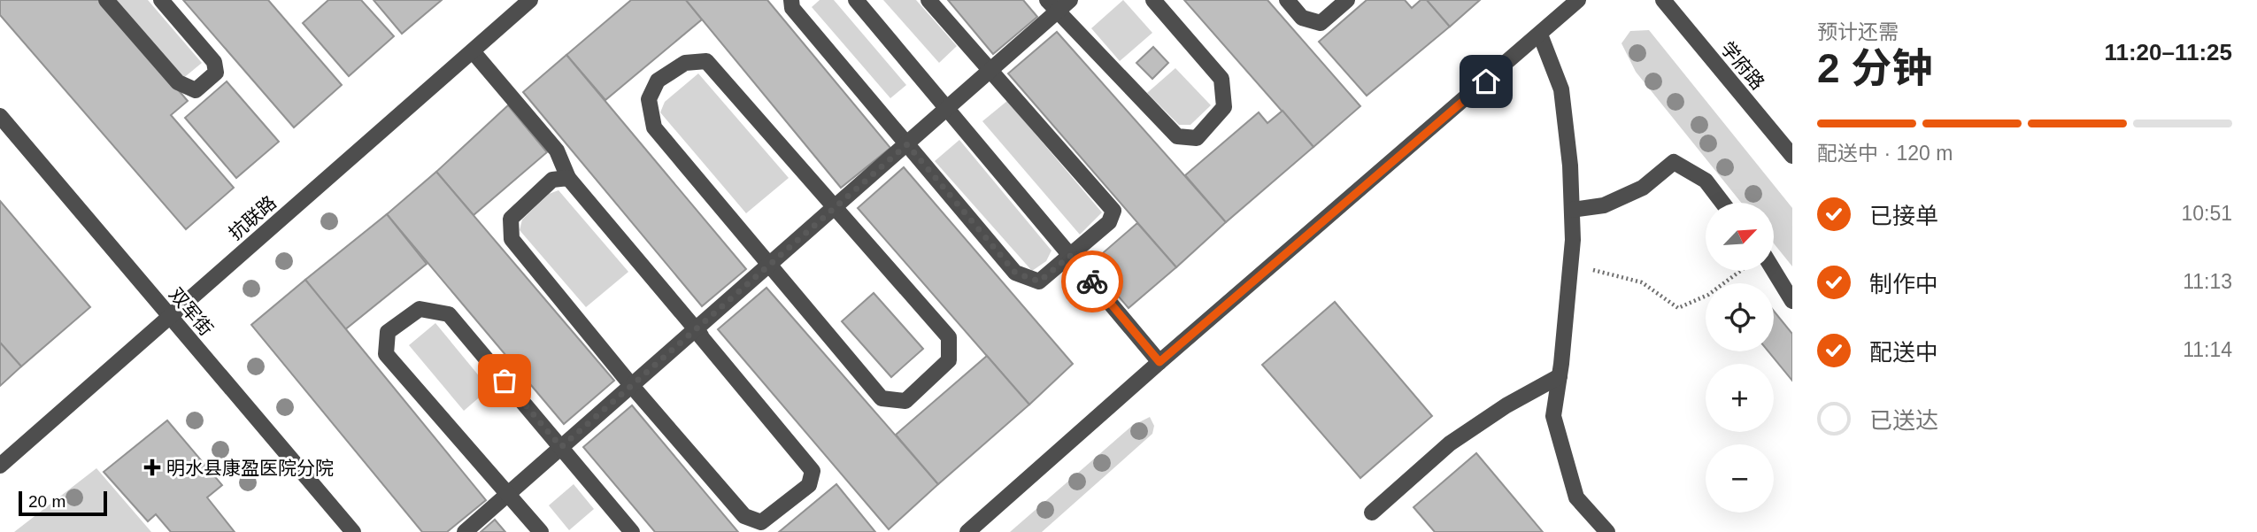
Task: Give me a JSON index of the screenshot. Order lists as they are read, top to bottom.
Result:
{
  "streets": {
    "street": ["学府路", "抗联路", "双军街"]
  },
  "crossings": [
    ["抗联路", "双军街"]
  ],
  "places": {
    "health": ["明水县康盈医院分院"]
  },
  "scale_bar": "20 m",
  "north": "top right",
  "page": {
    "heading": ["2 分钟", "预计还需", "11:20–11:25"],
    "bar": "配送中 · 120 m",
    "list": [
      ["已接单", "10:51"],
      ["制作中", "11:13"],
      ["配送中", "11:14"],
      "已送达"
    ],
    "map_buttons": ["+", "−"],
    "scale": "20 m"
  }
}
